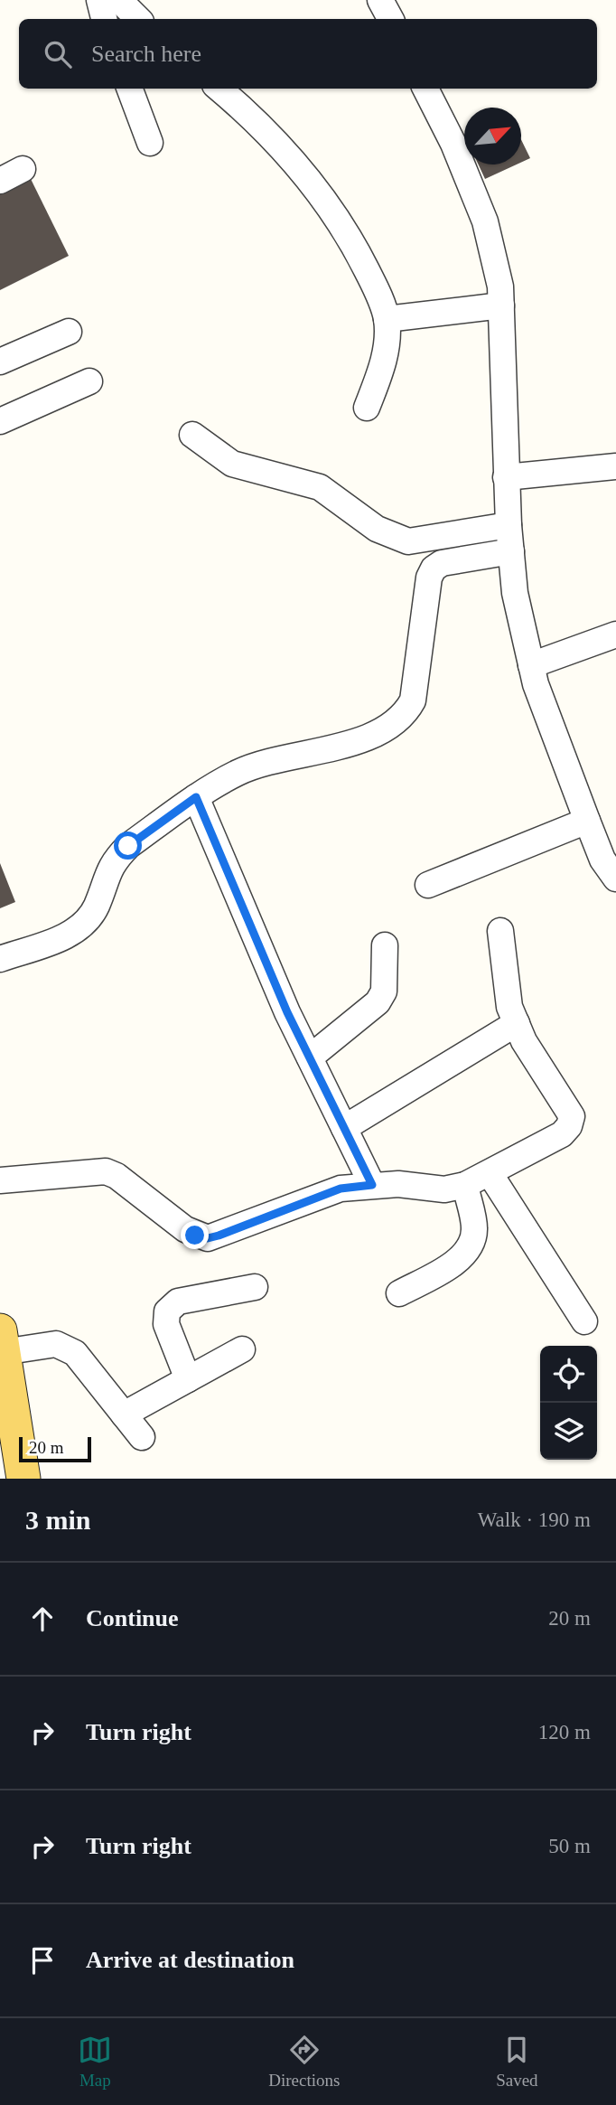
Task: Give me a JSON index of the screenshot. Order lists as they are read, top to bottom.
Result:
{
  "scale_bar": "20 m",
  "north": "top right",
  "page": {
    "search": "Search here",
    "scale": "20 m",
    "heading": ["3 min", "Walk · 190 m"],
    "list": [
      ["Continue", "20 m"],
      ["Turn right", "120 m"],
      ["Turn right", "50 m"],
      "Arrive at destination"
    ],
    "nav": ["Map", "Directions", "Saved"]
  }
}
